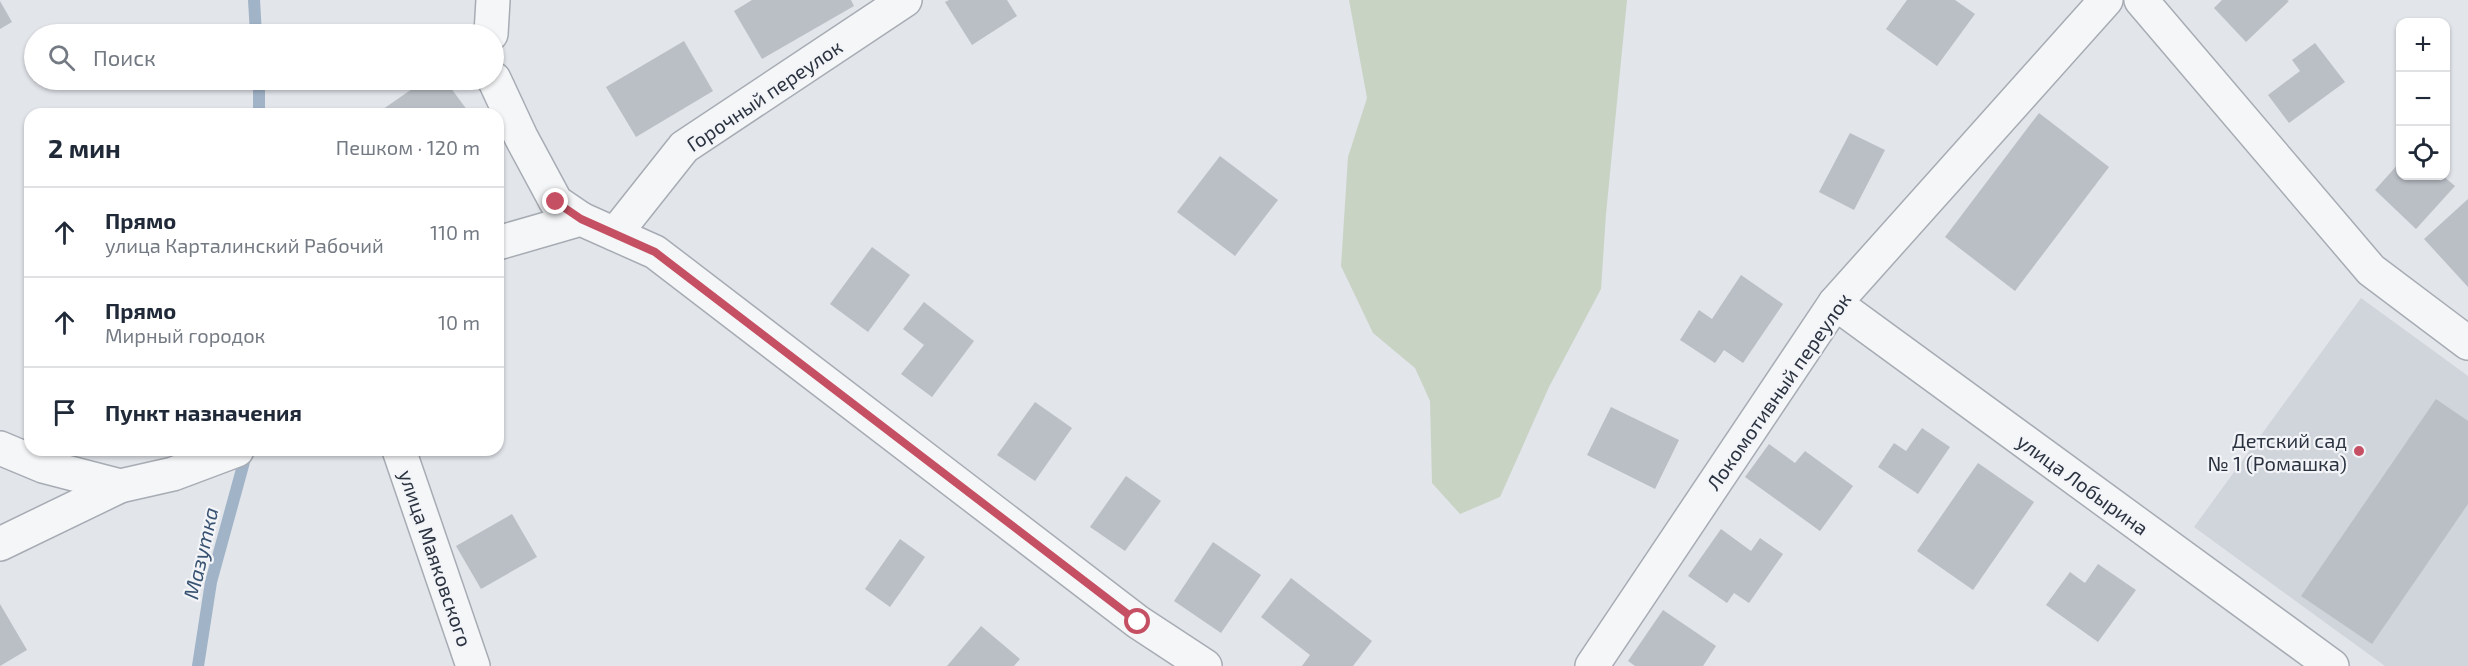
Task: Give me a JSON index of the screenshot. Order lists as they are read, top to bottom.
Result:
{
  "streets": {
    "street": [
      "Горочный переулок",
      "Локомотивный переулок",
      "улица Лобырина",
      "улица Маяковского"
    ]
  },
  "crossings": [
    ["Локомотивный переулок", "улица Лобырина"]
  ],
  "water": ["Мазутка"],
  "places": ["Детский сад № 1 (Ромашка)"],
  "page": {
    "map_buttons": ["+", "−"],
    "search": "Поиск",
    "heading": ["2 мин", "Пешком · 120 m"],
    "list": [
      ["Прямо", "улица Карталинский Рабочий", "110 m"],
      ["Прямо", "Мирный городок", "10 m"],
      "Пункт назначения"
    ]
  }
}
